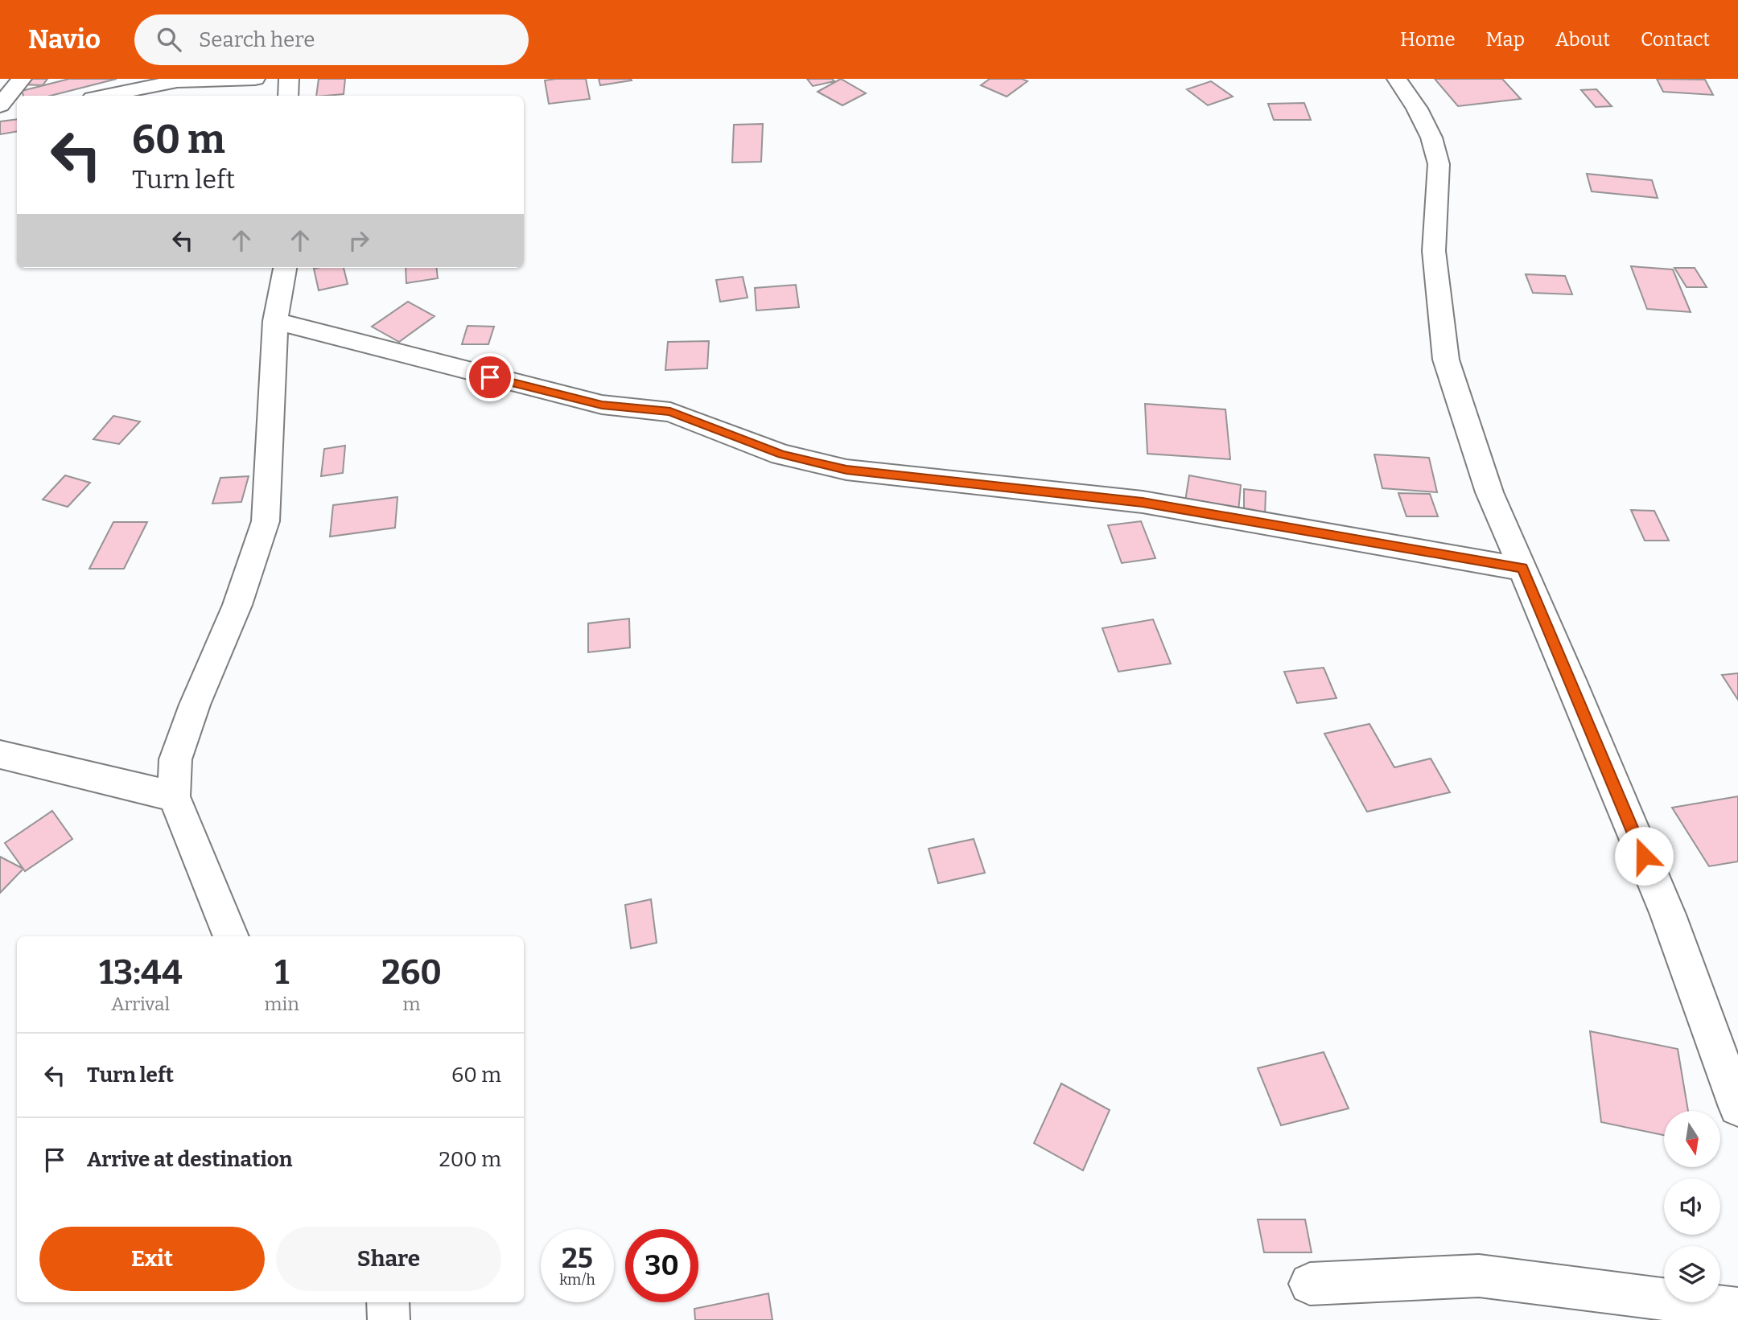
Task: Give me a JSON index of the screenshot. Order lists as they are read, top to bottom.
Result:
{
  "north": "bottom",
  "page": {
    "header": "Navio",
    "search": "Search here",
    "nav": [
      "Home",
      "Map",
      "About",
      "Contact"
    ],
    "turn": ["60 m", "Turn left"],
    "eta": [
      "13:44",
      "Arrival",
      "1",
      "min",
      "260",
      "m"
    ],
    "list": [
      {
        "name": "Turn left",
        "value": "60 m"
      },
      {
        "name": "Arrive at destination",
        "value": "200 m"
      }
    ],
    "buttons": ["Exit", "Share"],
    "speed": "25 km/h",
    "limit": "30"
  }
}
